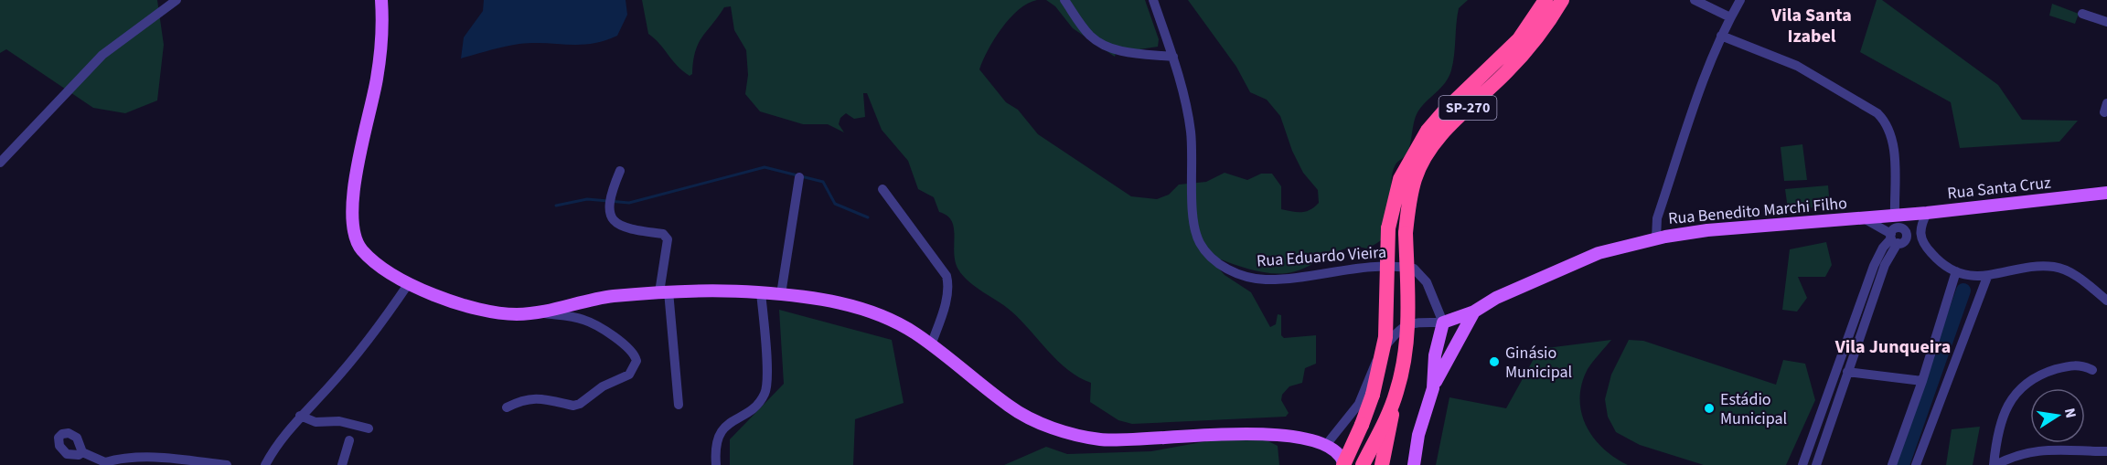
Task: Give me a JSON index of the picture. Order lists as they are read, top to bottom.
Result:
{
  "streets": {
    "highway": ["SP-270"],
    "main road": ["Rua Santa Cruz", "Rua Benedito Marchi Filho"],
    "street": ["Rua Eduardo Vieira"]
  },
  "crossings": [
    ["Rua Santa Cruz", "Rua Benedito Marchi Filho"],
    ["Rua Benedito Marchi Filho", "Rua Eduardo Vieira"]
  ],
  "districts": ["Vila Santa Izabel", "Vila Junqueira"],
  "places": ["Ginásio Municipal", "Estádio Municipal"],
  "north": "right"
}
